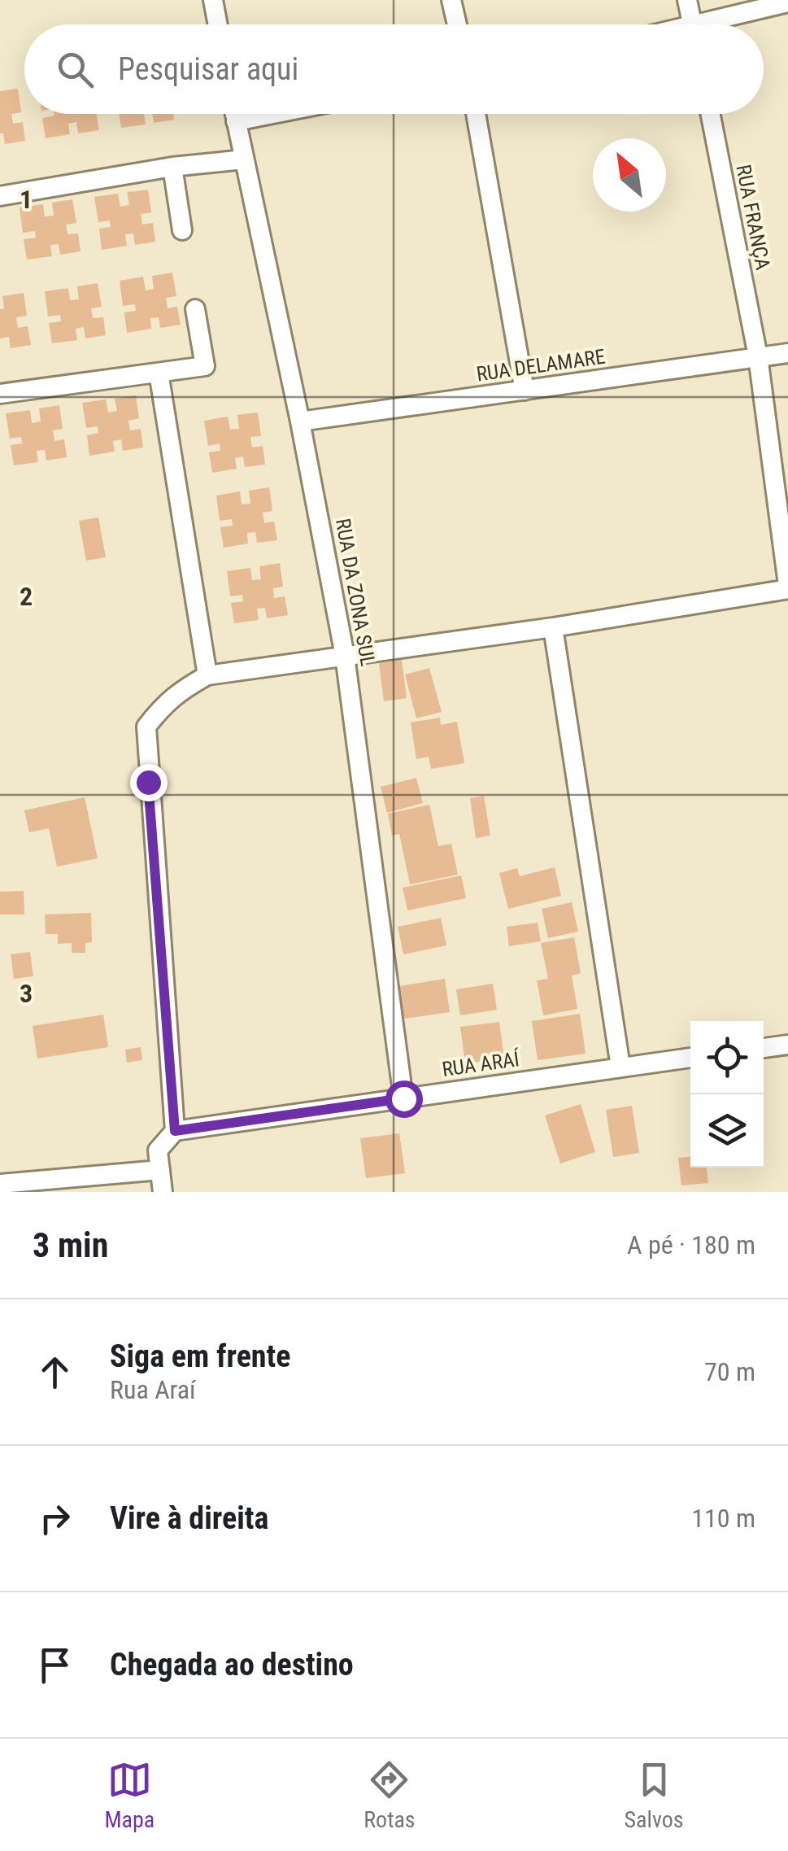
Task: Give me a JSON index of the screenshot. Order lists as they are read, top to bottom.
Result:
{
  "streets": {
    "street": [
      "RUA FRANÇA",
      "RUA DELAMARE",
      "RUA DA ZONA SUL",
      "RUA ARAÍ"
    ]
  },
  "crossings": [
    ["RUA FRANÇA", "RUA DELAMARE"],
    ["RUA DELAMARE", "RUA DA ZONA SUL"],
    ["RUA DA ZONA SUL", "RUA ARAÍ"]
  ],
  "north": "top left",
  "page": {
    "search": "Pesquisar aqui",
    "heading": ["3 min", "A pé · 180 m"],
    "list": [
      ["Siga em frente", "Rua Araí", "70 m"],
      ["Vire à direita", "110 m"],
      "Chegada ao destino"
    ],
    "nav": ["Mapa", "Rotas", "Salvos"]
  },
  "grid": {
    "rows": ["1", "2", "3"]
  }
}
